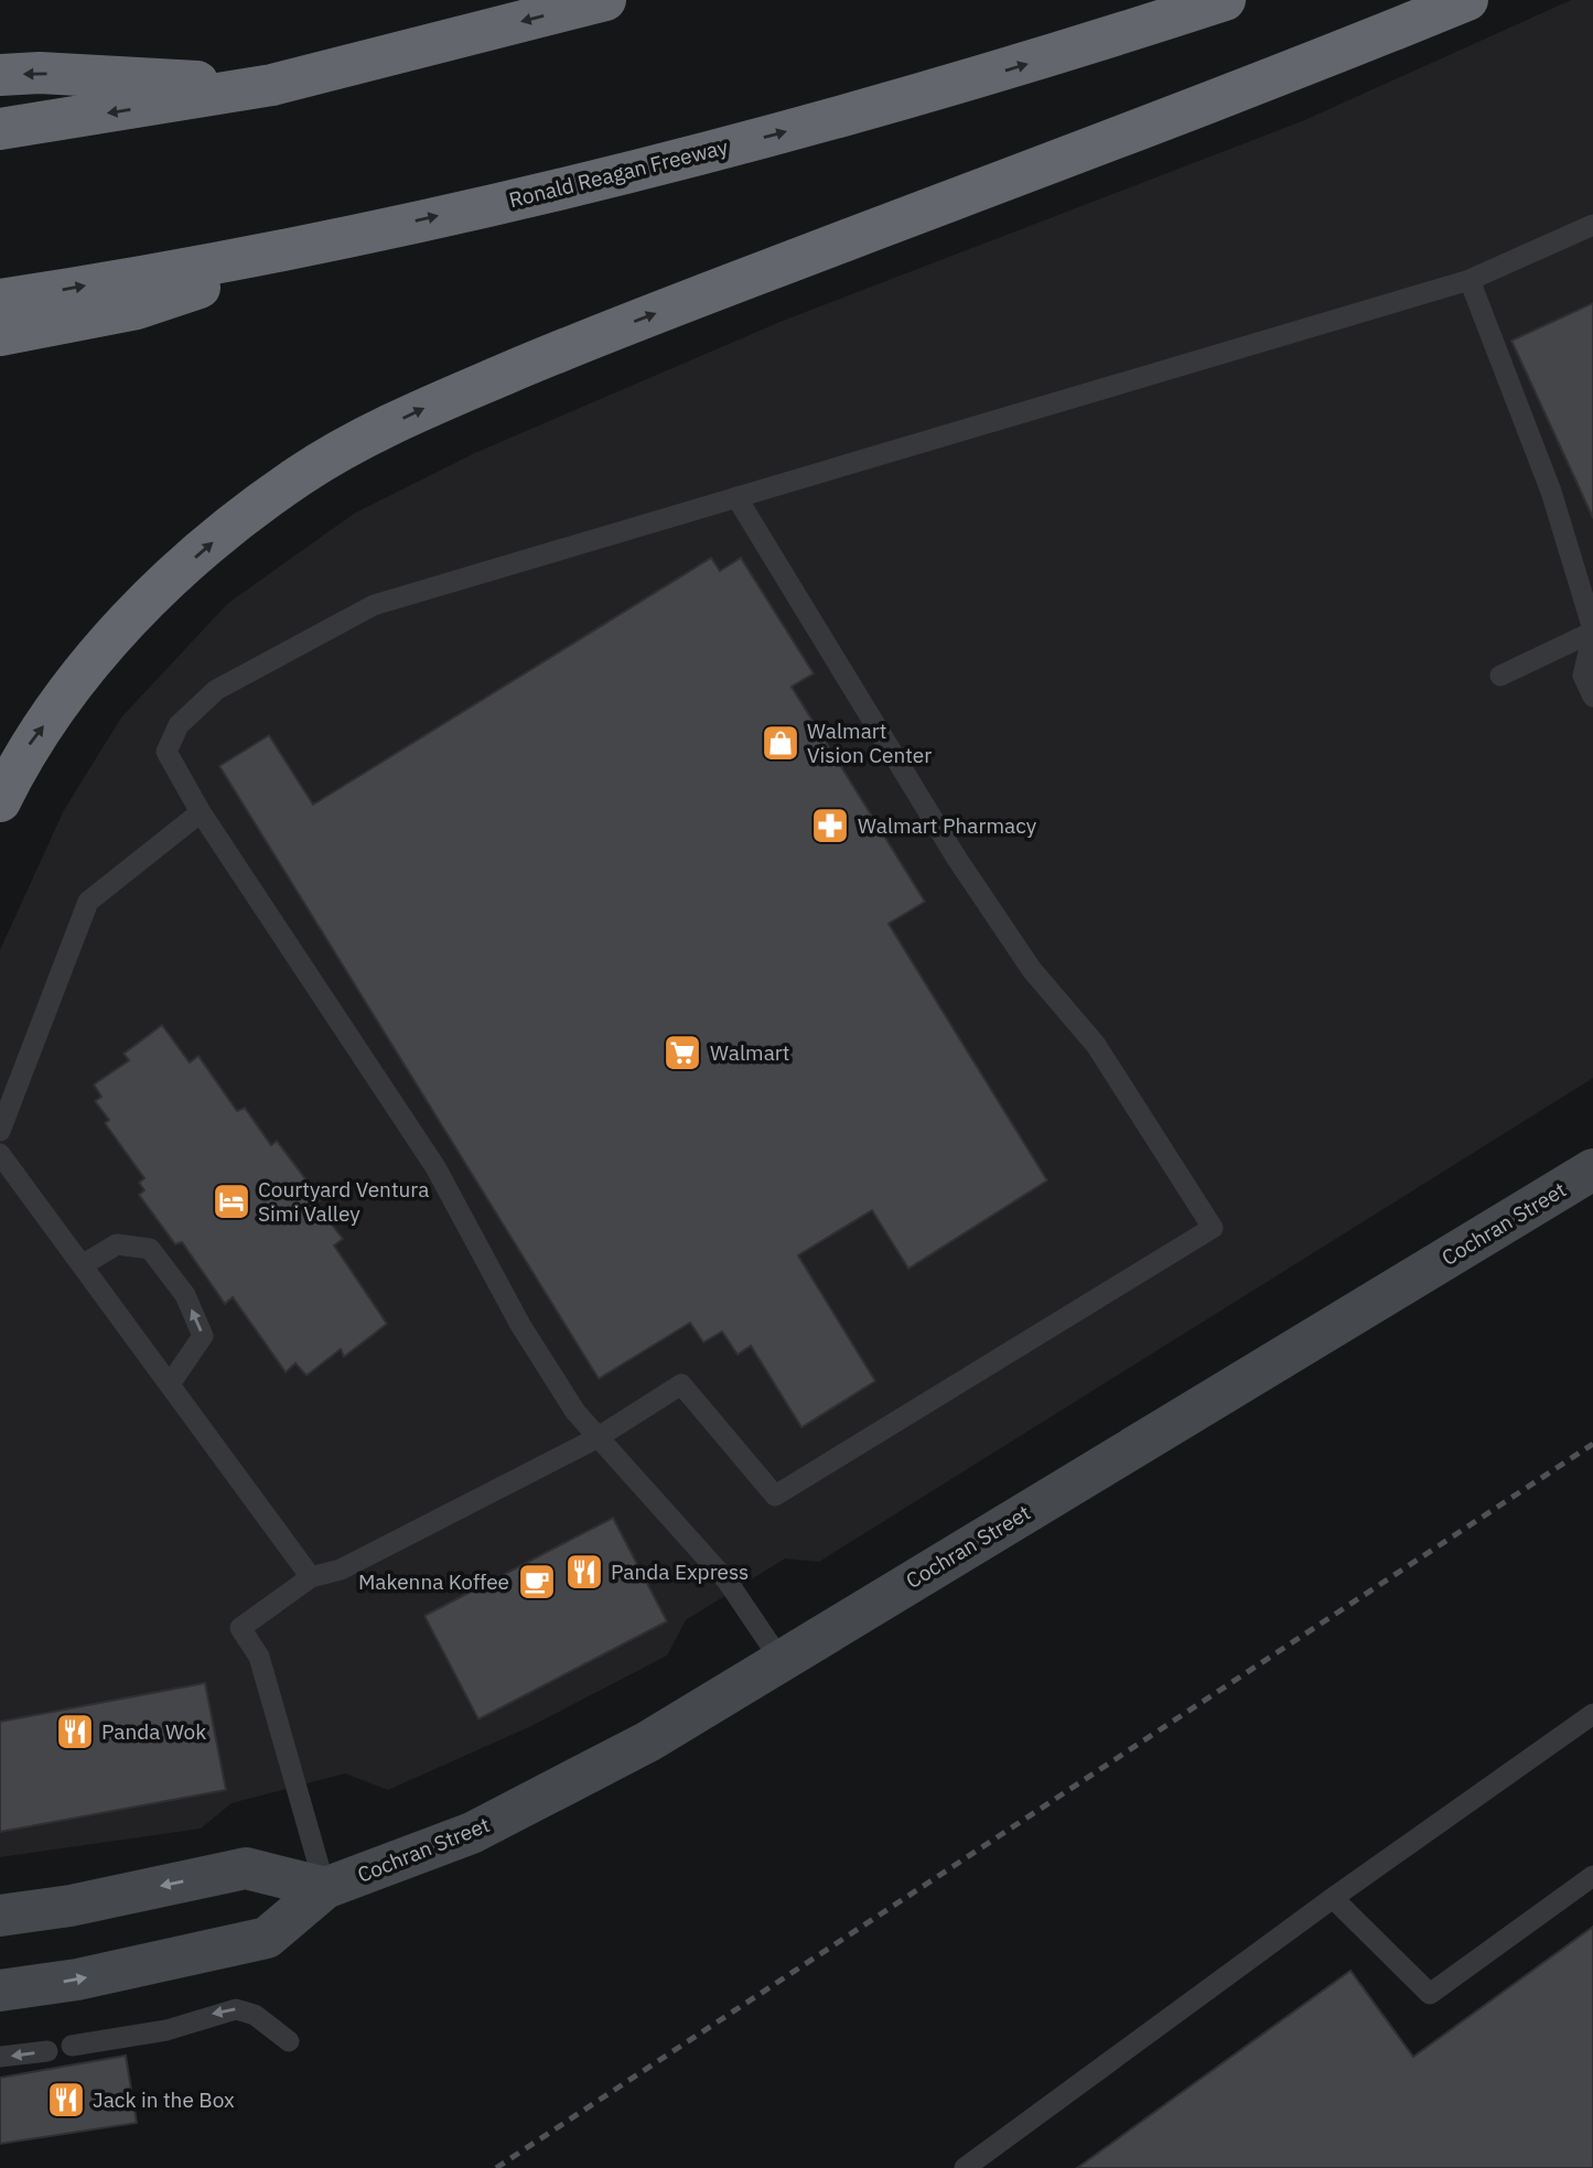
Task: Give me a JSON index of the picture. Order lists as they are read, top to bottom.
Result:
{
  "streets": {
    "highway": ["Ronald Reagan Freeway"],
    "main road": ["Cochran Street"]
  },
  "places": {
    "shop": ["Walmart Vision Center"],
    "pharmacy": ["Walmart Pharmacy"],
    "supermarket": ["Walmart"],
    "hotel": ["Courtyard Ventura Simi Valley"],
    "restaurant": ["Panda Express", "Panda Wok", "Jack in the Box"],
    "cafe": ["Makenna Koffee"]
  }
}
